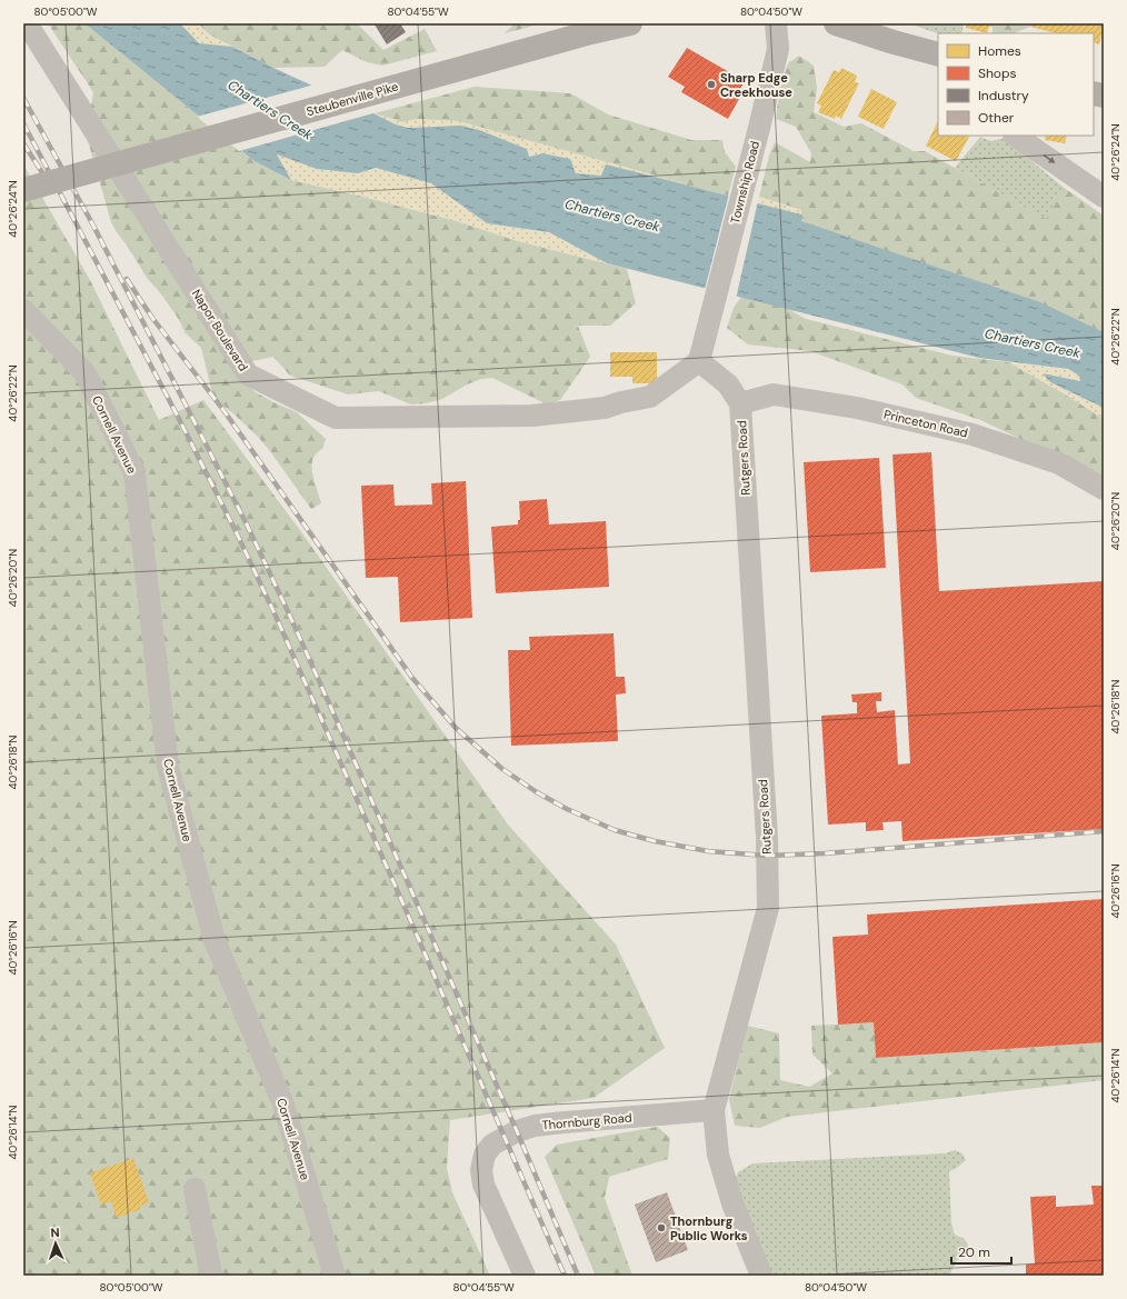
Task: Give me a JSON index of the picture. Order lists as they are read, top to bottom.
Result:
{
  "streets": {
    "main road": ["Steubenville Pike"],
    "street": [
      "Township Road",
      "Napor Boulevard",
      "Princeton Road",
      "Cornell Avenue",
      "Rutgers Road",
      "Thornburg Road"
    ]
  },
  "crossings": [
    ["Township Road", "Napor Boulevard"],
    ["Township Road", "Rutgers Road"],
    ["Napor Boulevard", "Rutgers Road"],
    ["Princeton Road", "Rutgers Road"],
    ["Rutgers Road", "Thornburg Road"]
  ],
  "water": ["Chartiers Creek"],
  "places": ["Sharp Edge Creekhouse", "Thornburg Public Works"],
  "legend": [
    "Homes",
    "Shops",
    "Industry",
    "Other"
  ],
  "scale_bar": "20 m",
  "north": "top",
  "coordinates": [
    "80°05'00\"W",
    "80°04'55\"W",
    "80°04'50\"W",
    "40°26'24\"N",
    "40°26'22\"N",
    "40°26'20\"N",
    "40°26'18\"N",
    "40°26'16\"N",
    "40°26'14\"N"
  ]
}
